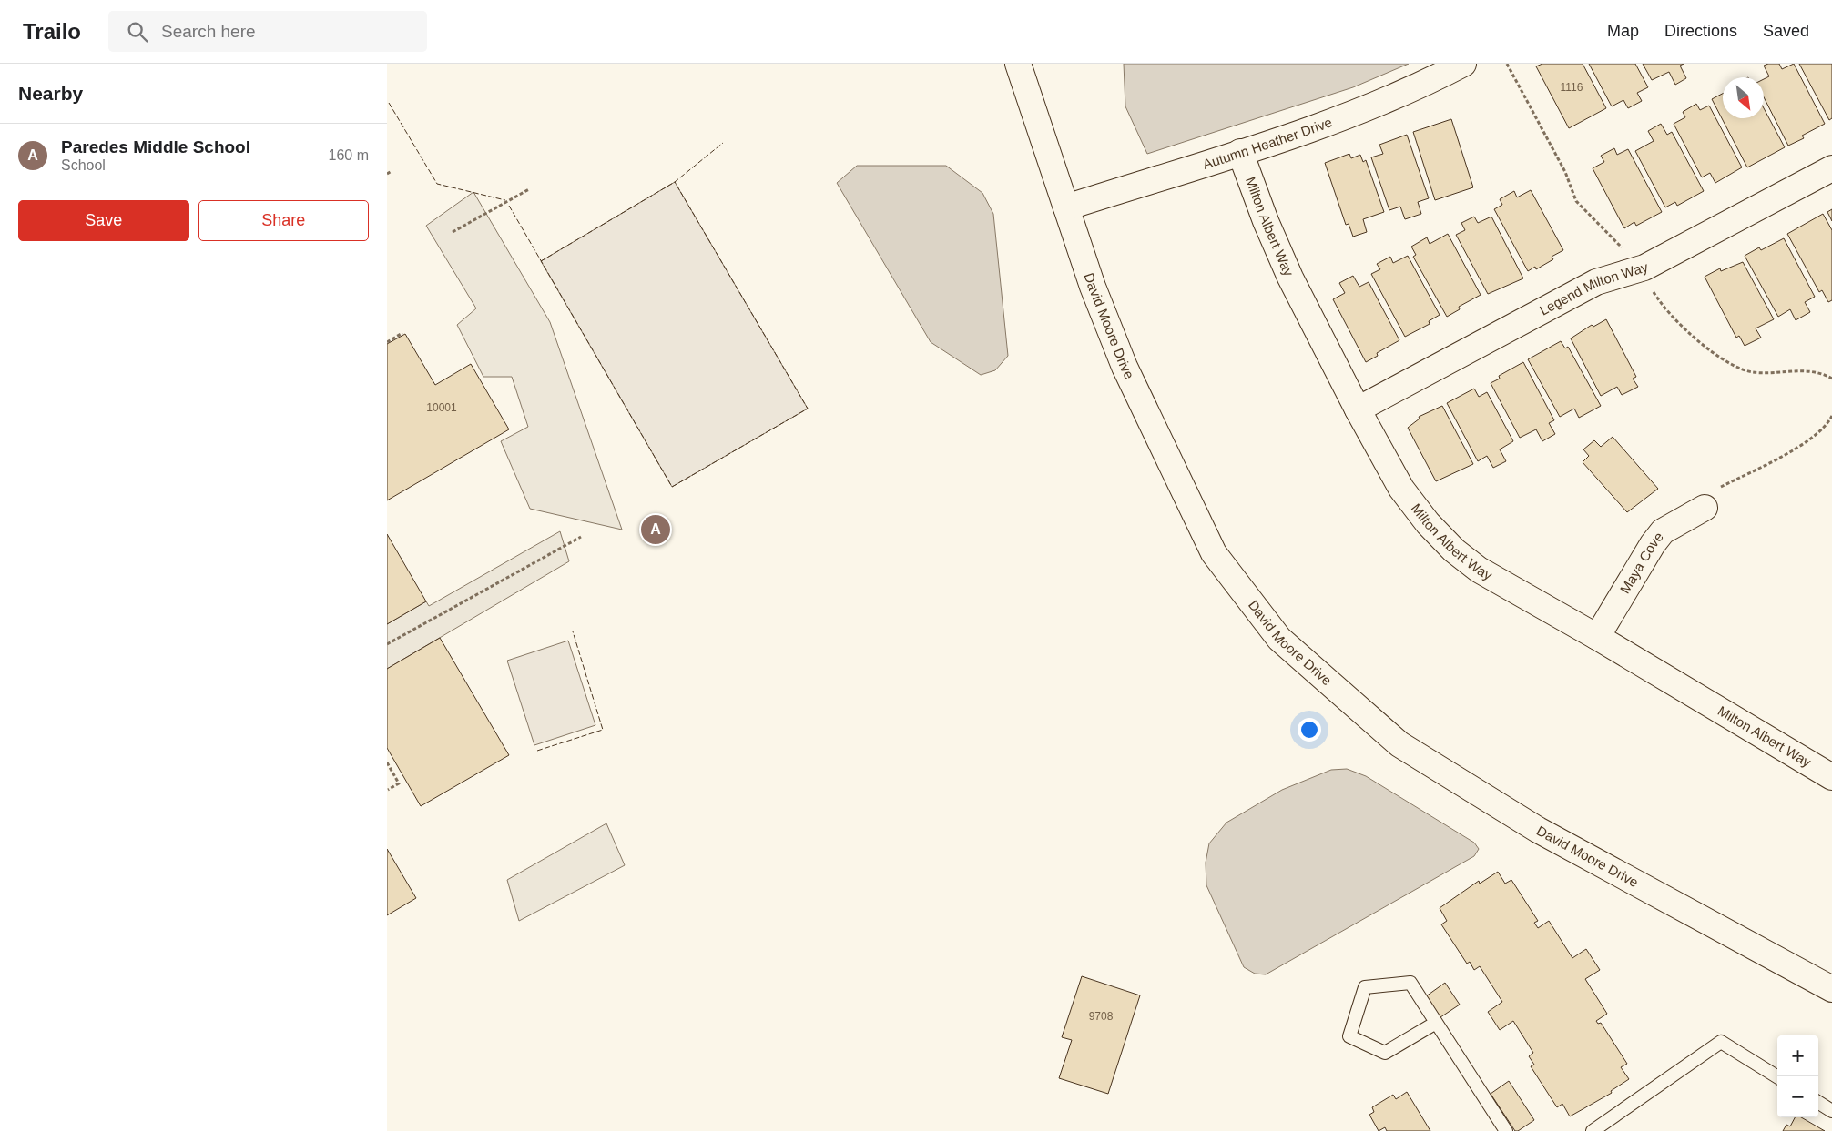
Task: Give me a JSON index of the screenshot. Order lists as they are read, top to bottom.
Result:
{
  "streets": {
    "street": [
      "Autumn Heather Drive",
      "Milton Albert Way",
      "Legend Milton Way",
      "David Moore Drive",
      "Maya Cove"
    ]
  },
  "crossings": [
    ["Autumn Heather Drive", "Milton Albert Way"],
    ["Autumn Heather Drive", "David Moore Drive"],
    ["Milton Albert Way", "Legend Milton Way"],
    ["Milton Albert Way", "Maya Cove"]
  ],
  "house_numbers": ["1116", "10001", "9708"],
  "north": "bottom right",
  "page": {
    "header": "Trailo",
    "search": "Search here",
    "nav": ["Map", "Directions", "Saved"],
    "heading": "Nearby",
    "list": [
      {
        "mark": "A",
        "name": "Paredes Middle School",
        "note": "School",
        "value": "160 m"
      }
    ],
    "buttons": ["Save", "Share"],
    "pins": "A",
    "map_buttons": ["+", "−"]
  }
}
